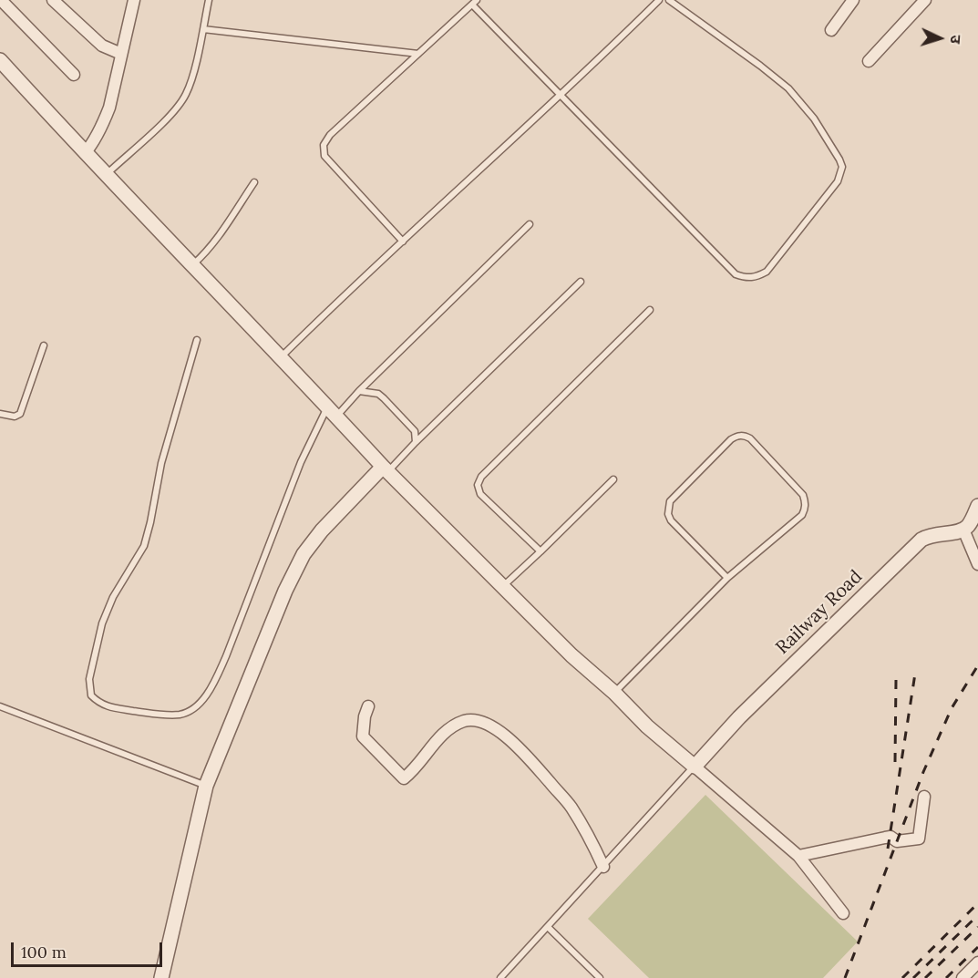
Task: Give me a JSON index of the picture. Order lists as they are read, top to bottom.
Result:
{
  "streets": {
    "street": ["Railway Road"]
  },
  "scale_bar": "100 m",
  "north": "right"
}
